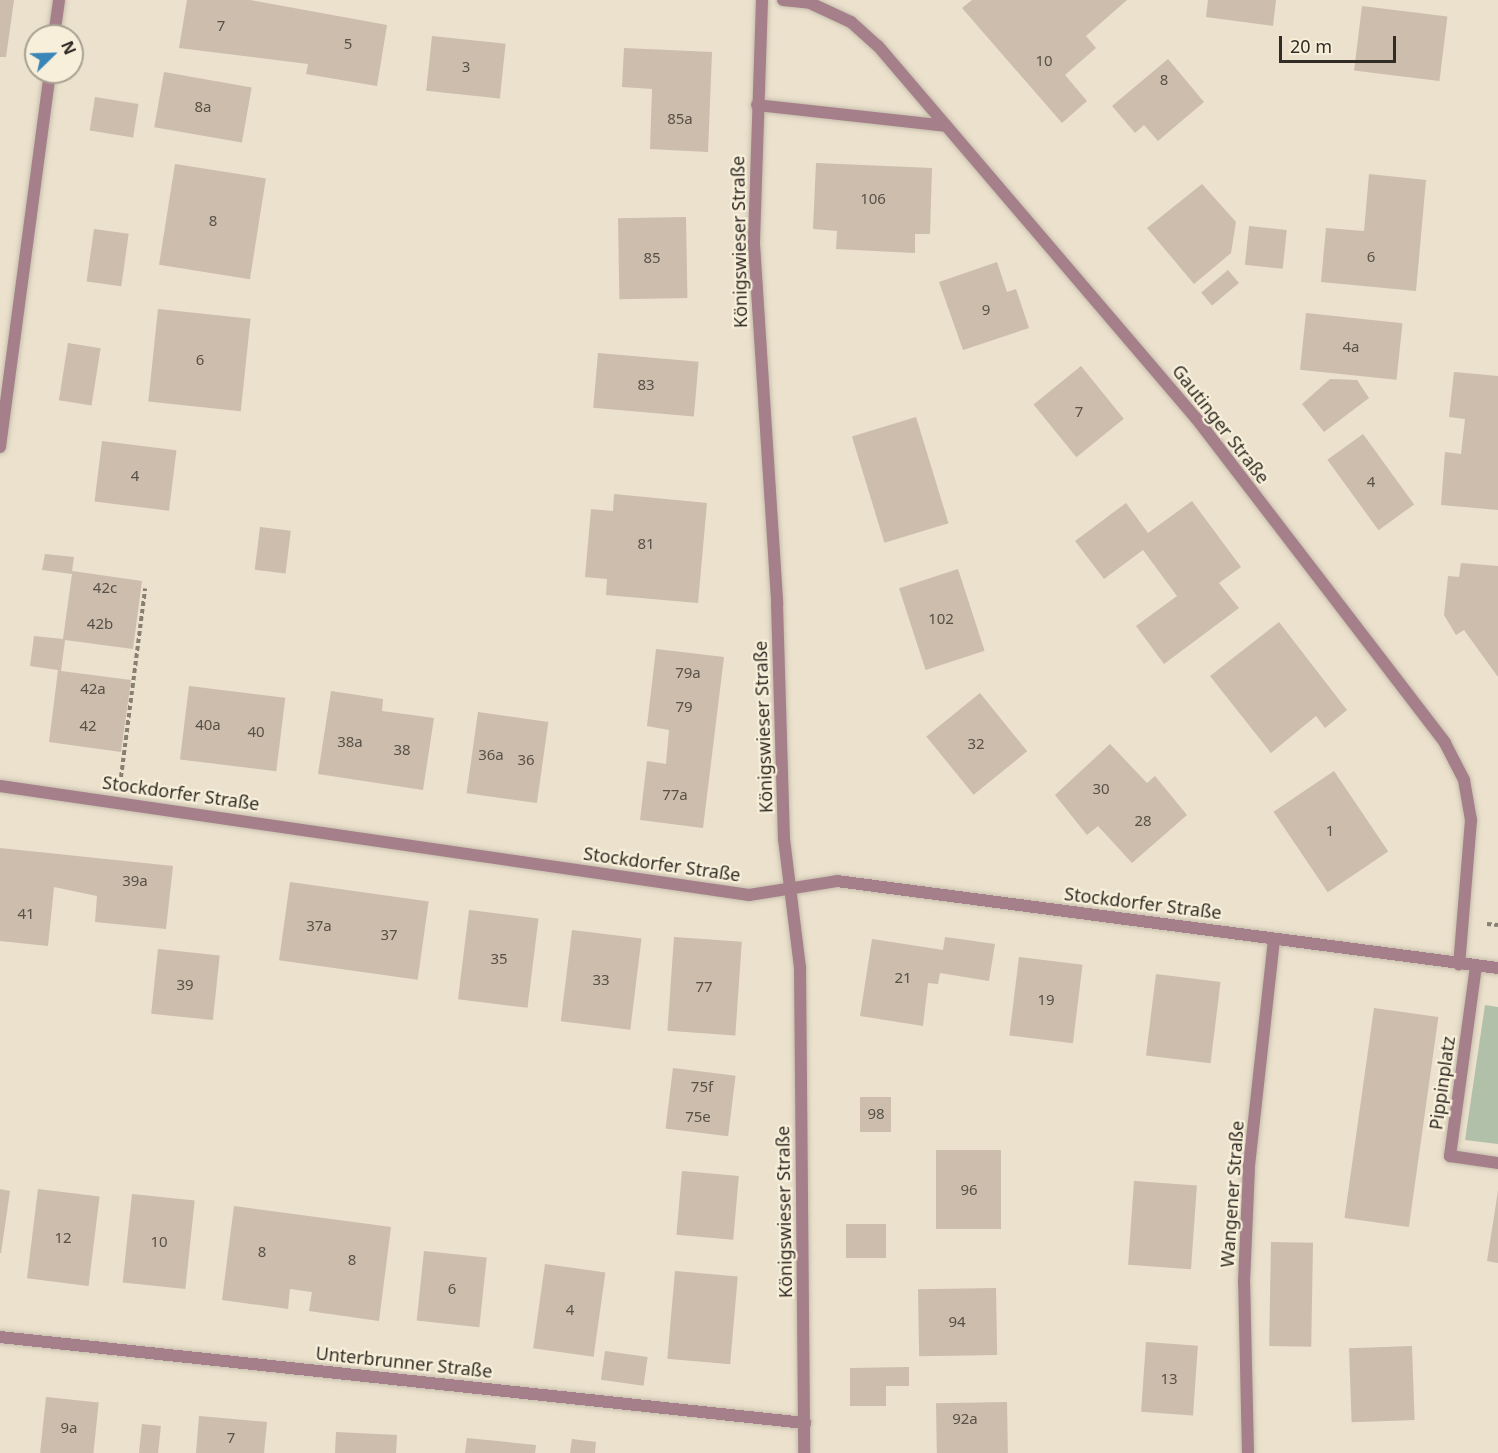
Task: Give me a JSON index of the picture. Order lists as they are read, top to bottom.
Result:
{
  "streets": {
    "street": [
      "Königswieser Straße",
      "Gautinger Straße",
      "Stockdorfer Straße",
      "Pippinplatz",
      "Wangener Straße",
      "Unterbrunner Straße"
    ]
  },
  "crossings": [
    ["Königswieser Straße", "Stockdorfer Straße"],
    ["Königswieser Straße", "Unterbrunner Straße"],
    ["Gautinger Straße", "Stockdorfer Straße"],
    ["Stockdorfer Straße", "Pippinplatz"],
    ["Stockdorfer Straße", "Wangener Straße"]
  ],
  "house_numbers": [
    "7",
    "5",
    "10",
    "3",
    "8",
    "8a",
    "85a",
    "106",
    "8",
    "6",
    "85",
    "9",
    "4a",
    "6",
    "83",
    "7",
    "4",
    "4",
    "81",
    "42c",
    "102",
    "42b",
    "79a",
    "42a",
    "79",
    "40a",
    "42",
    "40",
    "38a",
    "32",
    "38",
    "36a",
    "36",
    "30",
    "77a",
    "28",
    "1",
    "39a",
    "41",
    "37a",
    "37",
    "35",
    "21",
    "33",
    "39",
    "77",
    "19",
    "75f",
    "98",
    "75e",
    "96",
    "12",
    "10",
    "8",
    "8",
    "6",
    "4",
    "94",
    "13",
    "92a",
    "9a",
    "7"
  ],
  "scale_bar": "20 m",
  "north": "top right"
}
